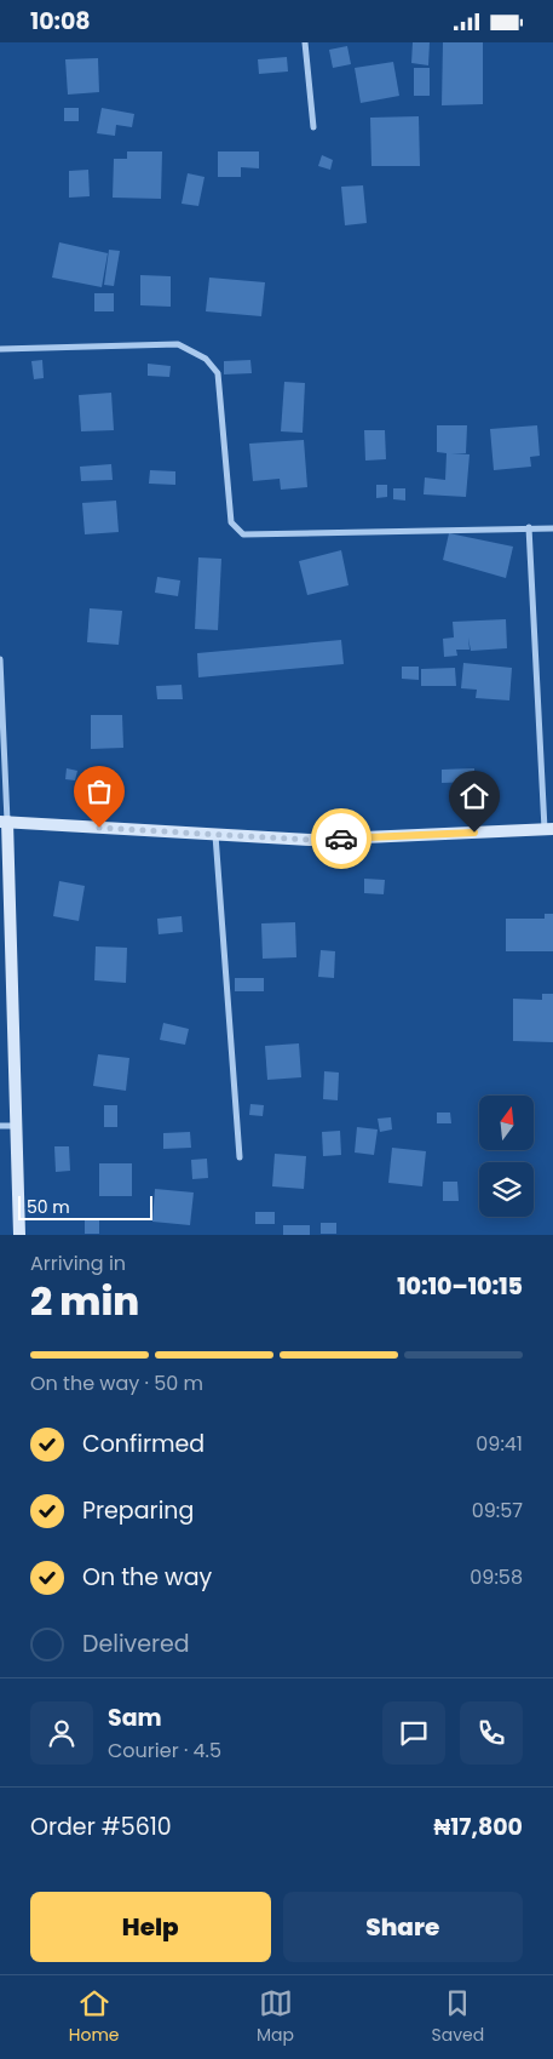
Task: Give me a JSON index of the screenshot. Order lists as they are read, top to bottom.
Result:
{
  "scale_bar": "50 m",
  "north": "top",
  "page": {
    "status": "10:08",
    "scale": "50 m",
    "heading": ["2 min", "Arriving in", "10:10–10:15"],
    "panel": [
      "Sam",
      "Courier · 4.5",
      "Order #5610",
      "₦17,800"
    ],
    "bar": "On the way · 50 m",
    "list": [
      ["Confirmed", "09:41"],
      ["Preparing", "09:57"],
      ["On the way", "09:58"],
      "Delivered"
    ],
    "buttons": ["Help", "Share"],
    "tabs": ["Home", "Map", "Saved"]
  }
}
